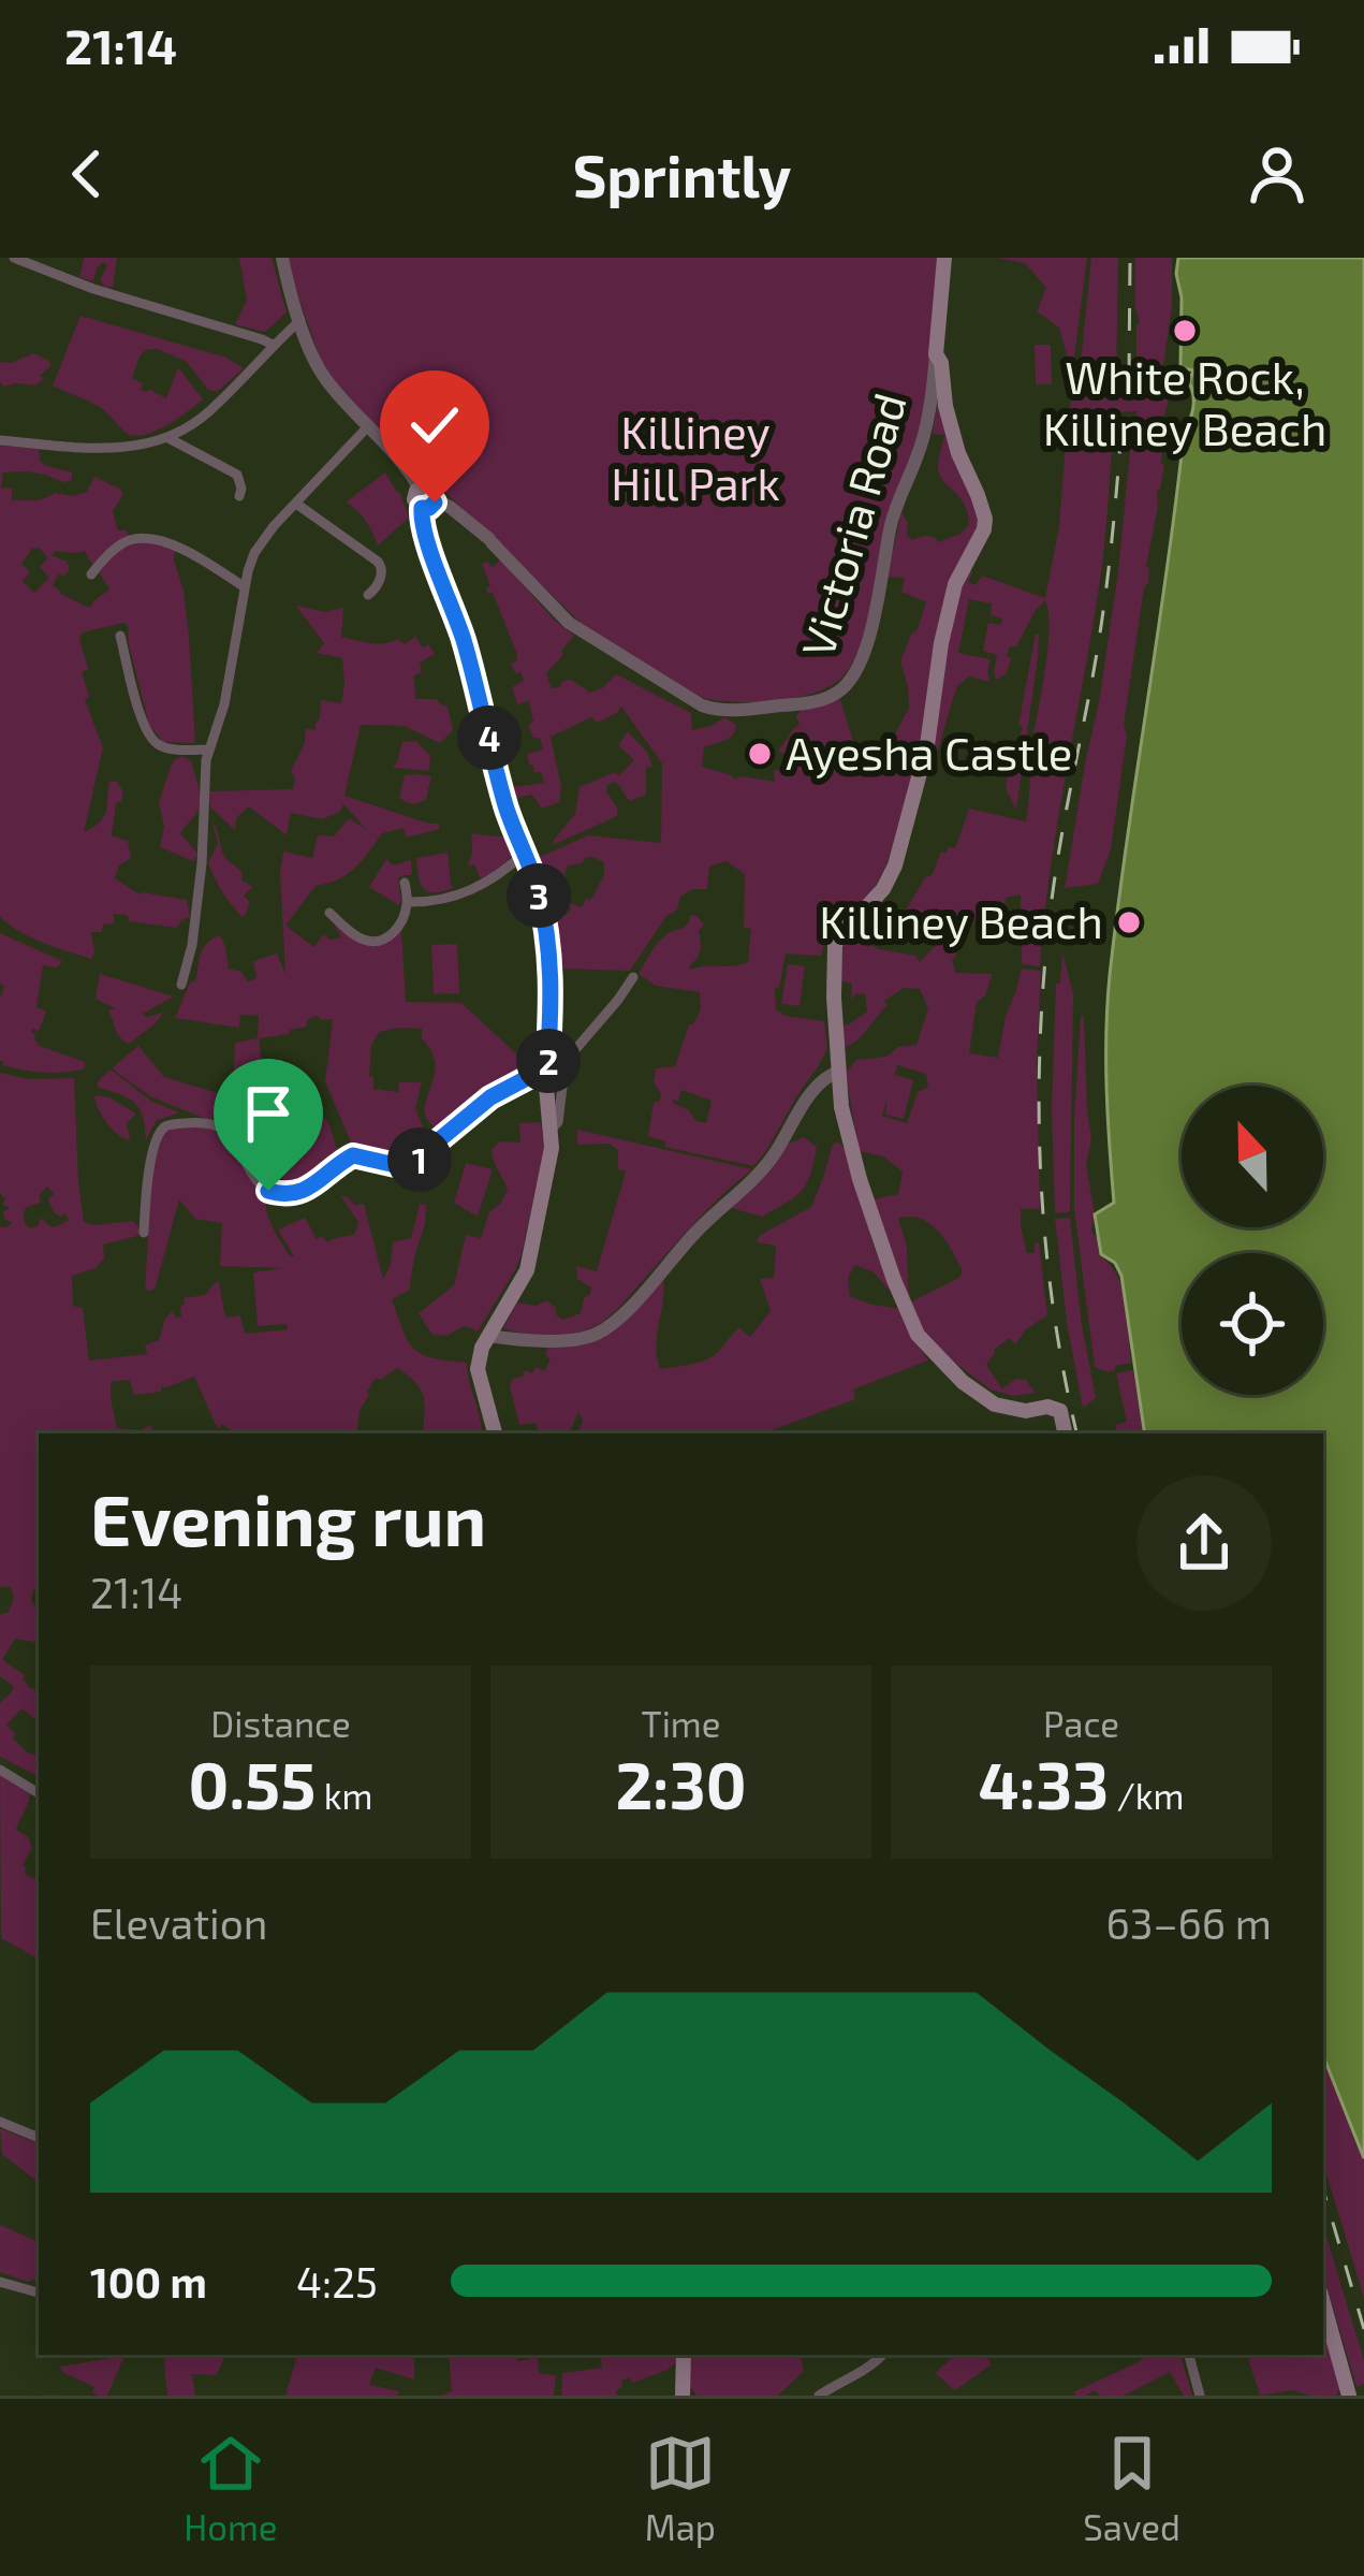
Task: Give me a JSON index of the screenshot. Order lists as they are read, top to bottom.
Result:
{
  "streets": {
    "street": ["Victoria Road"]
  },
  "parks": ["Killiney Hill Park"],
  "places": ["White Rock, Killiney Beach", "Ayesha Castle", "Killiney Beach"],
  "north": "top",
  "page": {
    "status": "21:14",
    "header": "Sprintly",
    "pins": [
      "4",
      "3",
      "2",
      "1"
    ],
    "heading": ["Evening run", "21:14"],
    "stats": [
      ["Distance", "0.55 km"],
      ["Time", "2:30"],
      ["Pace", "4:33 /km"]
    ],
    "chart": ["Elevation", "63–66 m"],
    "list": [
      {
        "name": "100 m",
        "note": "4:25"
      }
    ],
    "tabs": ["Home", "Map", "Saved"]
  }
}
